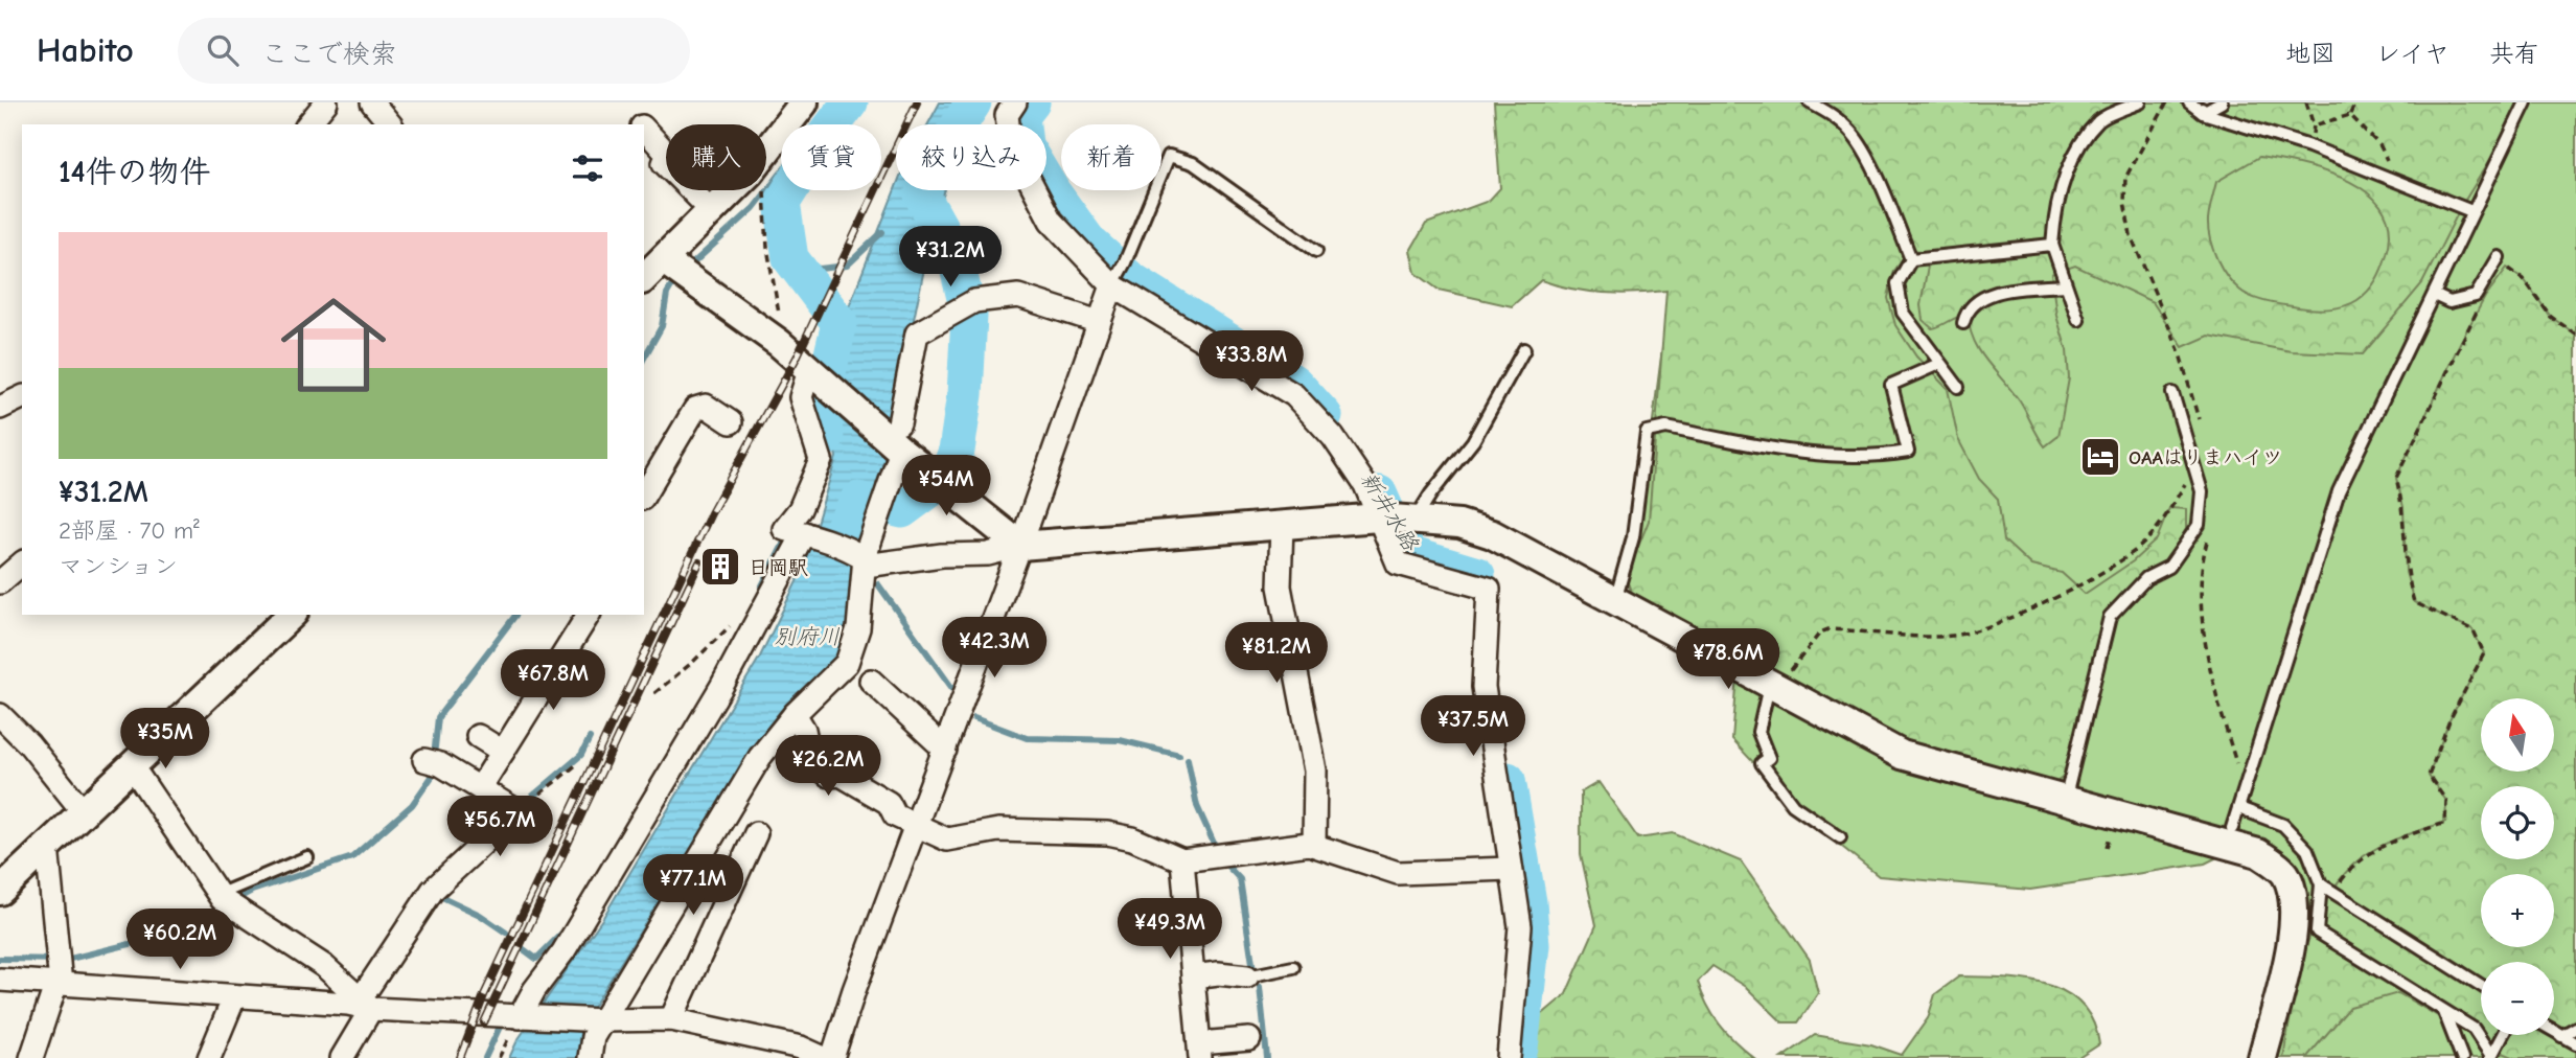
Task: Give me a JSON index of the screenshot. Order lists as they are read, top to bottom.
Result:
{
  "water": ["新井水路", "別府川"],
  "places": {
    "hotel": ["OAAはりまハイツ"],
    "building": ["日岡駅"]
  },
  "north": "top",
  "page": {
    "header": "Habito",
    "search": "ここで検索",
    "nav": ["地図", "レイヤ", "共有"],
    "chip": [
      "購入",
      "賃貸",
      "絞り込み",
      "新着"
    ],
    "heading": "14件の物件",
    "list": [
      {
        "name": "¥31.2M",
        "note": "2部屋 · 70 m² · マンション"
      }
    ],
    "price": [
      "¥31.2M",
      "¥33.8M",
      "¥54M",
      "¥42.3M",
      "¥81.2M",
      "¥78.6M",
      "¥67.8M",
      "¥37.5M",
      "¥35M",
      "¥26.2M",
      "¥56.7M",
      "¥77.1M",
      "¥49.3M",
      "¥60.2M"
    ],
    "map_buttons": ["+", "−"]
  }
}
